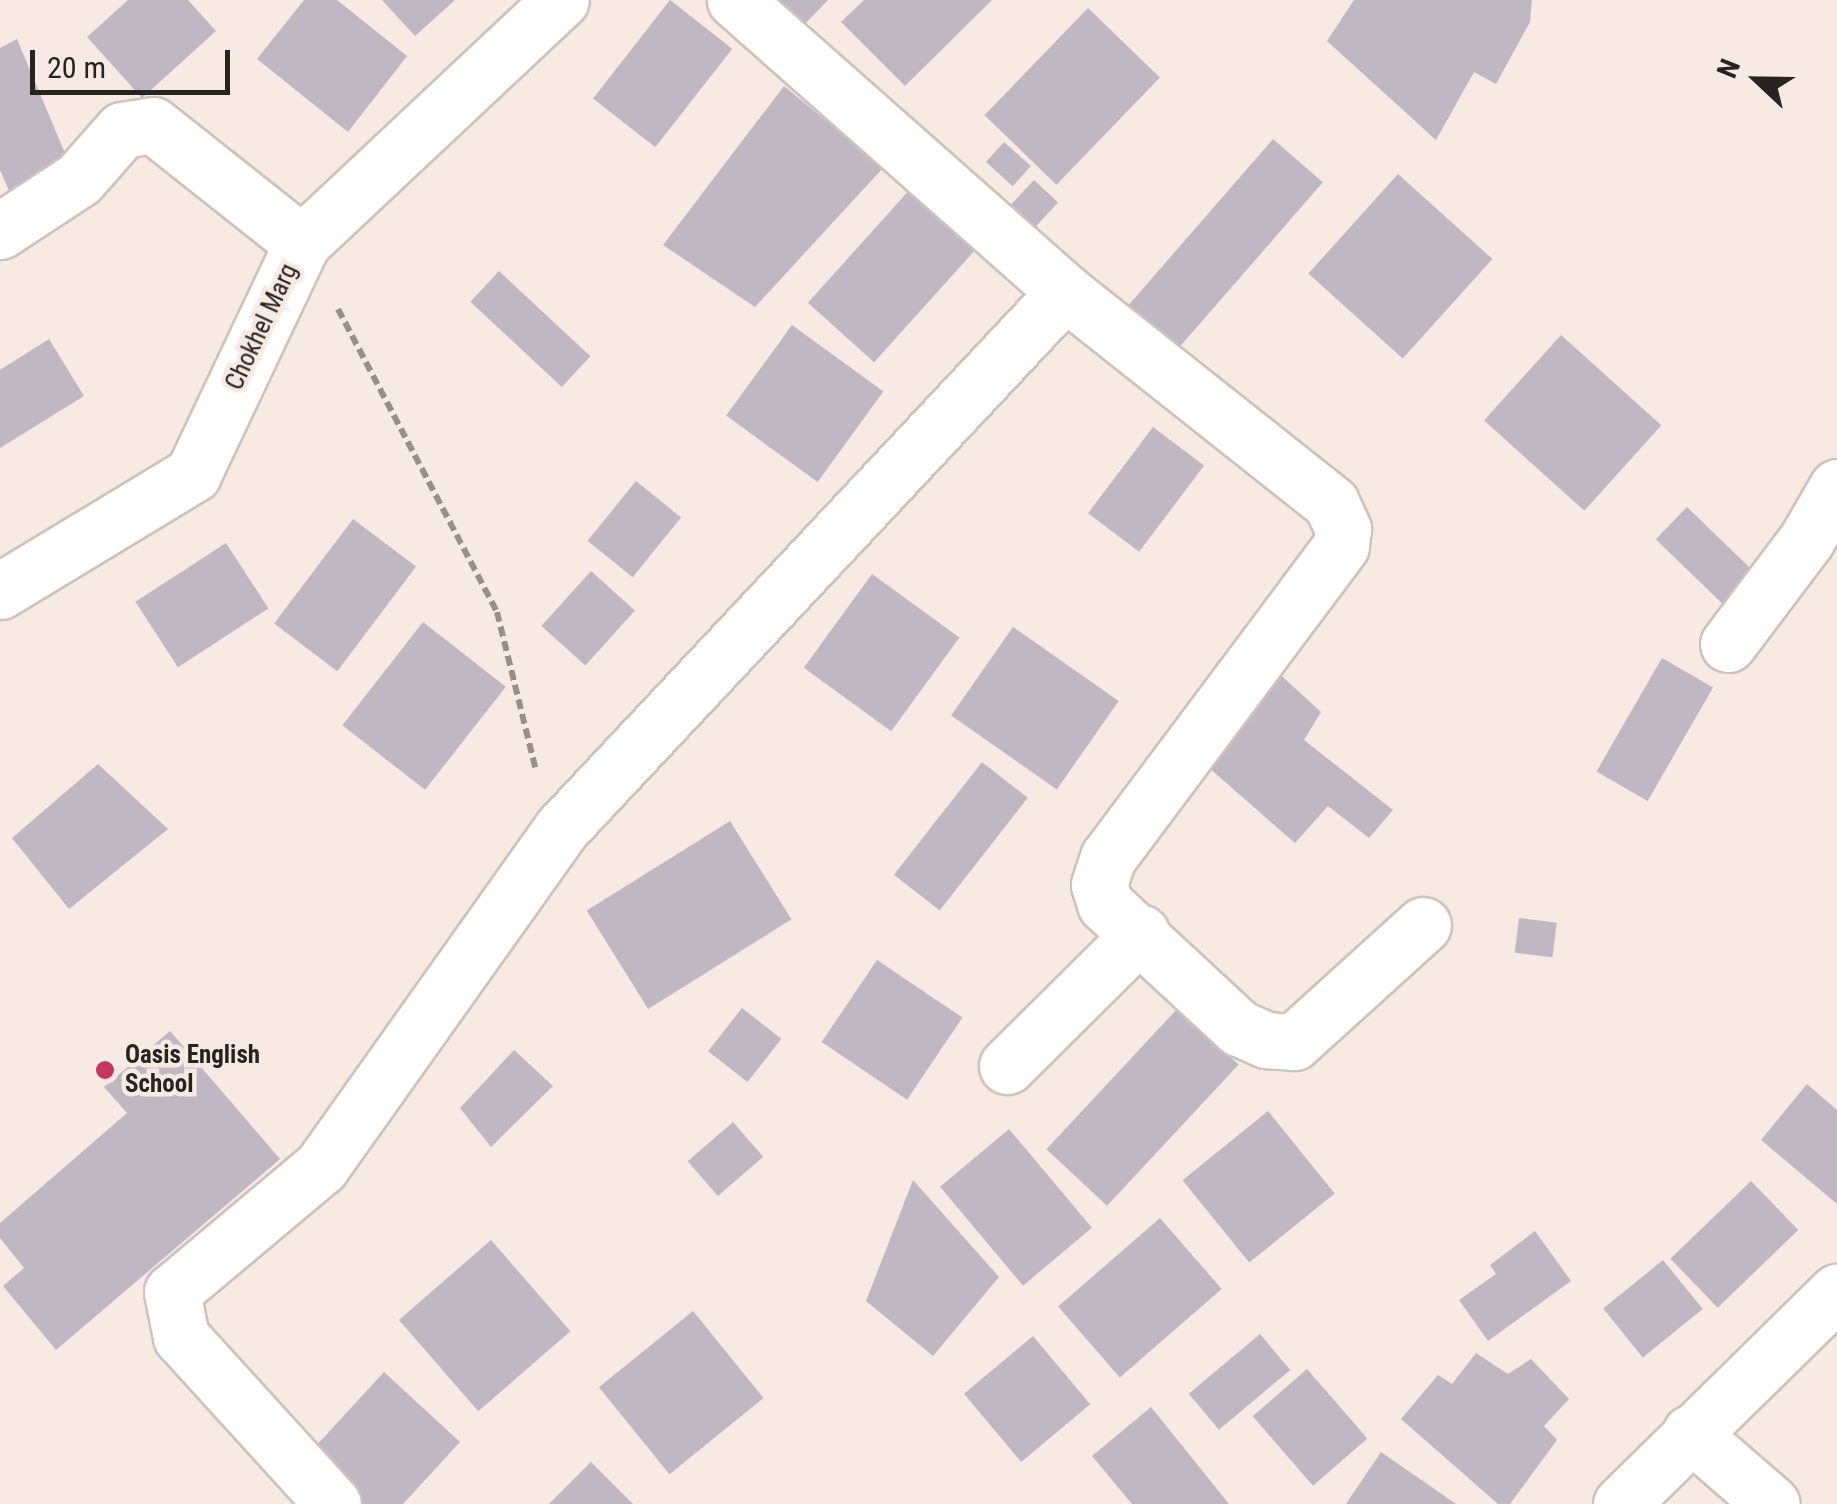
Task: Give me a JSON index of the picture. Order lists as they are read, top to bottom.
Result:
{
  "streets": {
    "street": ["Chokhel Marg"]
  },
  "places": ["Oasis English School"],
  "scale_bar": "20 m",
  "north": "left"
}
